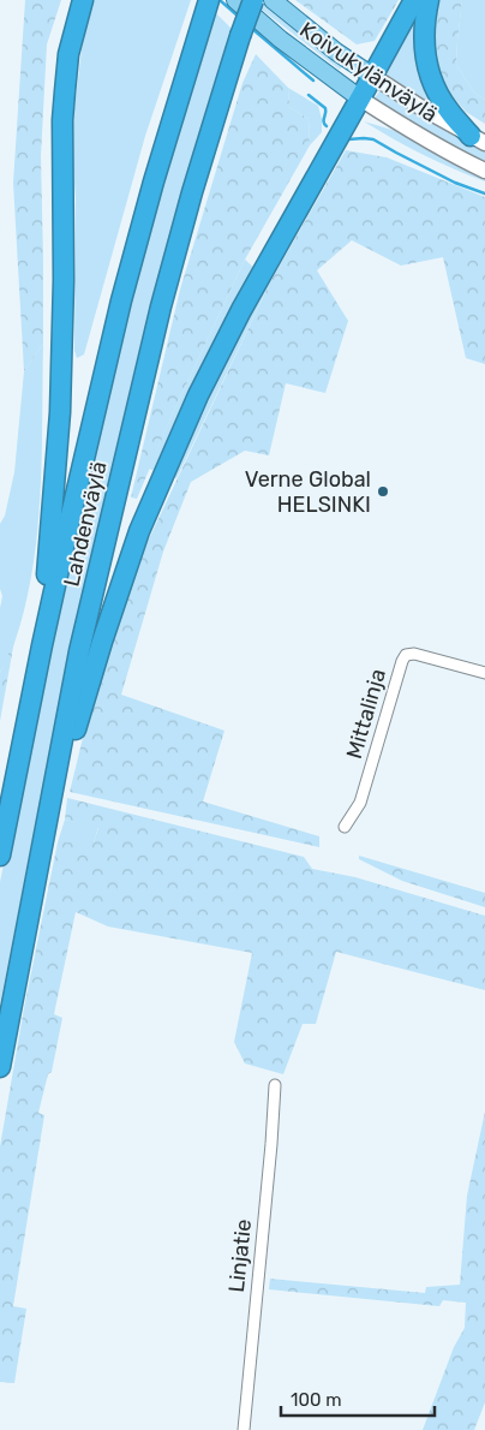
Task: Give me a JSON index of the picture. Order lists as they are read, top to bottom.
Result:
{
  "streets": {
    "highway": ["Lahdenväylä"],
    "main road": ["Koivukylänväylä"],
    "street": ["Mittalinja", "Linjatie"]
  },
  "places": ["Verne Global HELSINKI"],
  "scale_bar": "100 m"
}
